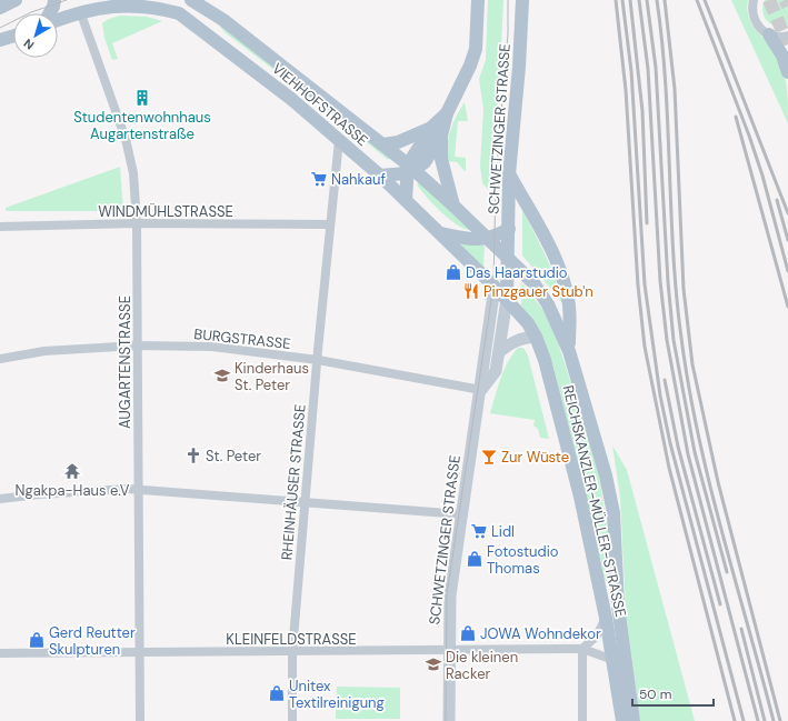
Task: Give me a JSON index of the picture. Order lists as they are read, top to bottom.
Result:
{
  "streets": {
    "main road": ["VIEHHOFSTRASSE", "SCHWETZINGER STRASSE", "REICHSKANZLER-MÜLLER-STRASSE"],
    "street": [
      "WINDMÜHLSTRASSE",
      "BURGSTRASSE",
      "AUGARTENSTRASSE",
      "RHEINHÄUSER STRASSE",
      "KLEINFELDSTRASSE"
    ]
  },
  "crossings": [
    ["VIEHHOFSTRASSE", "SCHWETZINGER STRASSE"],
    ["VIEHHOFSTRASSE", "AUGARTENSTRASSE"],
    ["VIEHHOFSTRASSE", "RHEINHÄUSER STRASSE"],
    ["VIEHHOFSTRASSE", "REICHSKANZLER-MÜLLER-STRASSE"],
    ["SCHWETZINGER STRASSE", "BURGSTRASSE"],
    ["SCHWETZINGER STRASSE", "REICHSKANZLER-MÜLLER-STRASSE"],
    ["SCHWETZINGER STRASSE", "KLEINFELDSTRASSE"],
    ["WINDMÜHLSTRASSE", "AUGARTENSTRASSE"],
    ["WINDMÜHLSTRASSE", "RHEINHÄUSER STRASSE"],
    ["BURGSTRASSE", "AUGARTENSTRASSE"],
    ["BURGSTRASSE", "RHEINHÄUSER STRASSE"],
    ["AUGARTENSTRASSE", "KLEINFELDSTRASSE"],
    ["RHEINHÄUSER STRASSE", "KLEINFELDSTRASSE"],
    ["REICHSKANZLER-MÜLLER-STRASSE", "KLEINFELDSTRASSE"]
  ],
  "places": {
    "building": ["Studentenwohnhaus Augartenstraße"],
    "supermarket": ["Nahkauf", "Lidl"],
    "shop": [
      "Das Haarstudio",
      "Fotostudio Thomas",
      "JOWA Wohndekor",
      "Gerd Reutter Skulpturen",
      "Unitex Textilreinigung"
    ],
    "restaurant": ["Pinzgauer Stub'n"],
    "school or university": ["Kinderhaus St. Peter", "Die kleinen Racker"],
    "church": ["St. Peter"],
    "bar": ["Zur Wüste"],
    "temple": ["Ngakpa-Haus e.V"]
  },
  "scale_bar": "50 m",
  "north": "bottom left"
}
